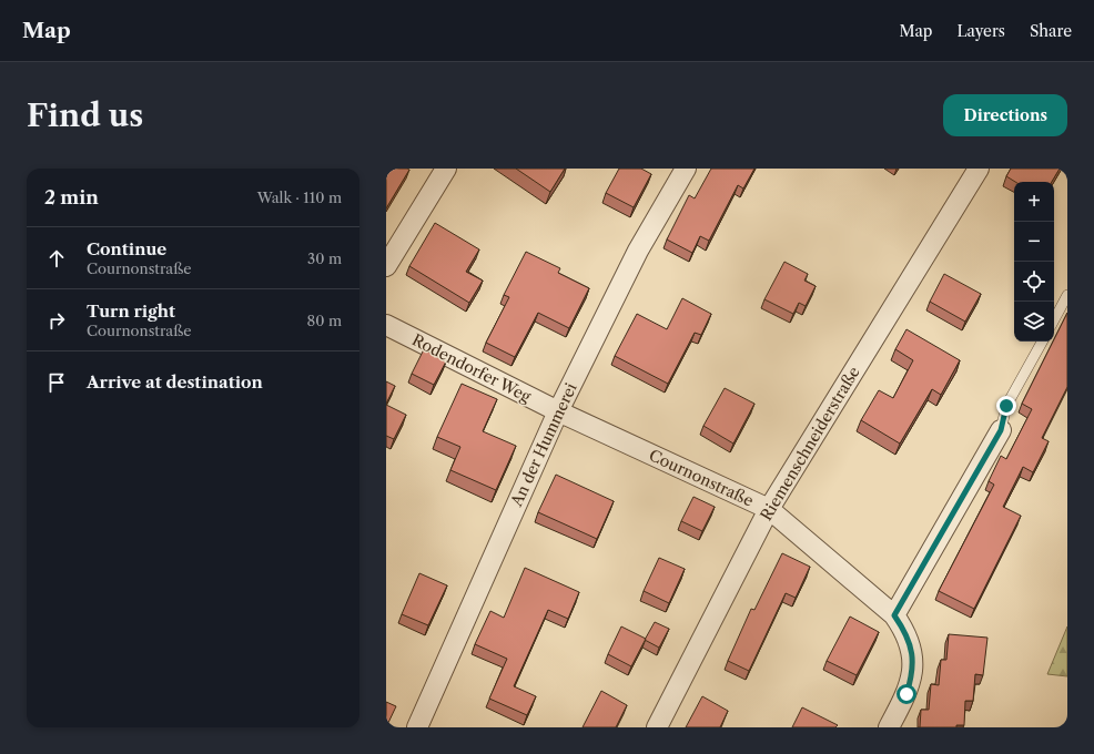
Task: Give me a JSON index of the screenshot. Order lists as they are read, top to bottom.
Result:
{
  "streets": {
    "street": [
      "Rodendorfer Weg",
      "Riemenschneiderstraße",
      "An der Hummerei",
      "Cournonstraße"
    ]
  },
  "crossings": [
    ["Rodendorfer Weg", "An der Hummerei"],
    ["Rodendorfer Weg", "Cournonstraße"],
    ["Riemenschneiderstraße", "Cournonstraße"],
    ["An der Hummerei", "Cournonstraße"]
  ],
  "page": {
    "header": "Map",
    "nav": ["Map", "Layers", "Share"],
    "buttons": "Directions",
    "title": "Find us",
    "heading": ["2 min", "Walk · 110 m"],
    "map_buttons": ["+", "−"],
    "list": [
      ["Continue", "Cournonstraße", "30 m"],
      ["Turn right", "Cournonstraße", "80 m"],
      "Arrive at destination"
    ]
  }
}
